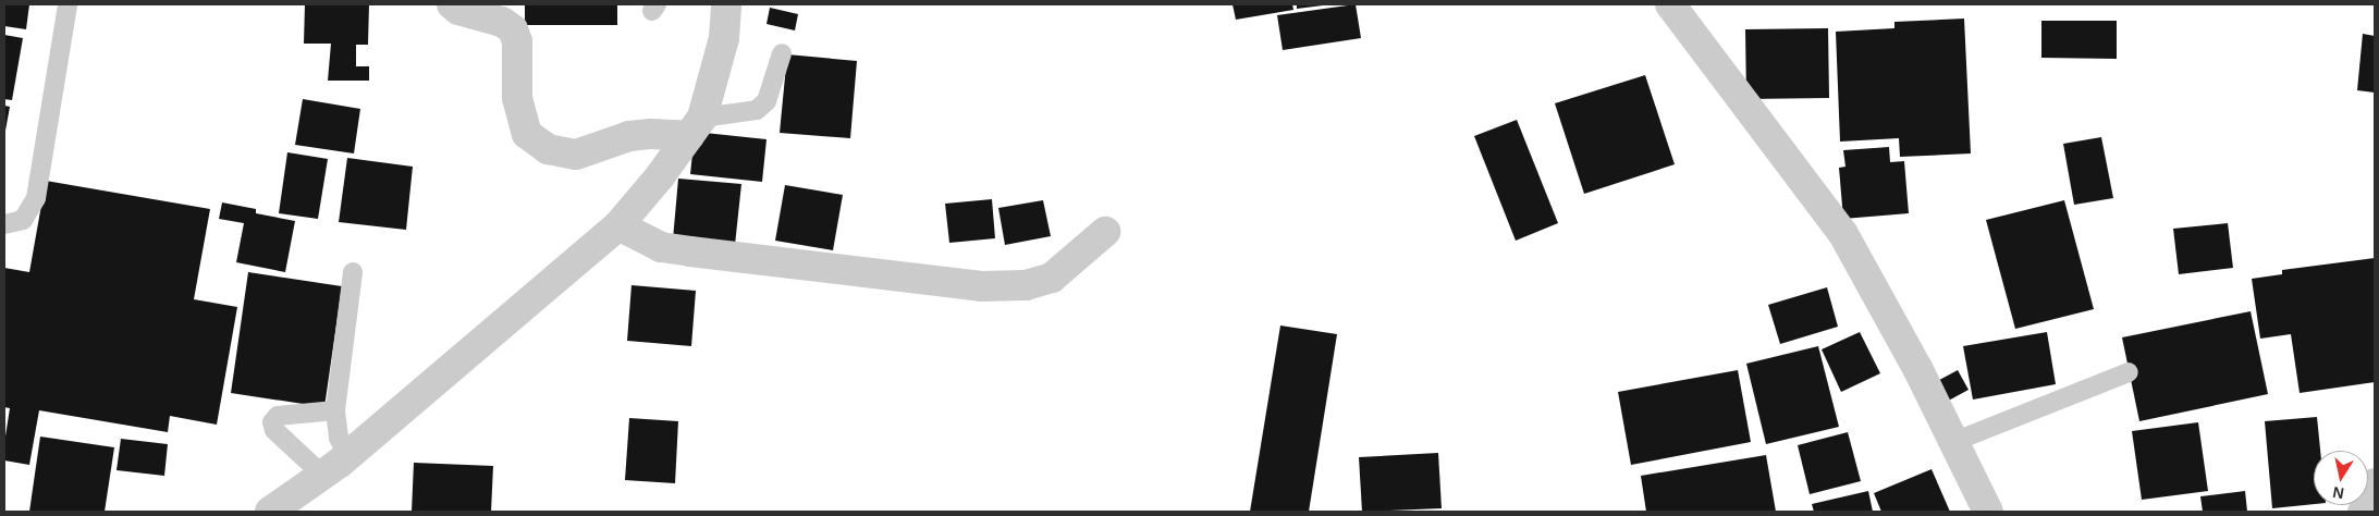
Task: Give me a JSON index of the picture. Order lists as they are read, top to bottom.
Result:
{
  "north": "bottom"
}
